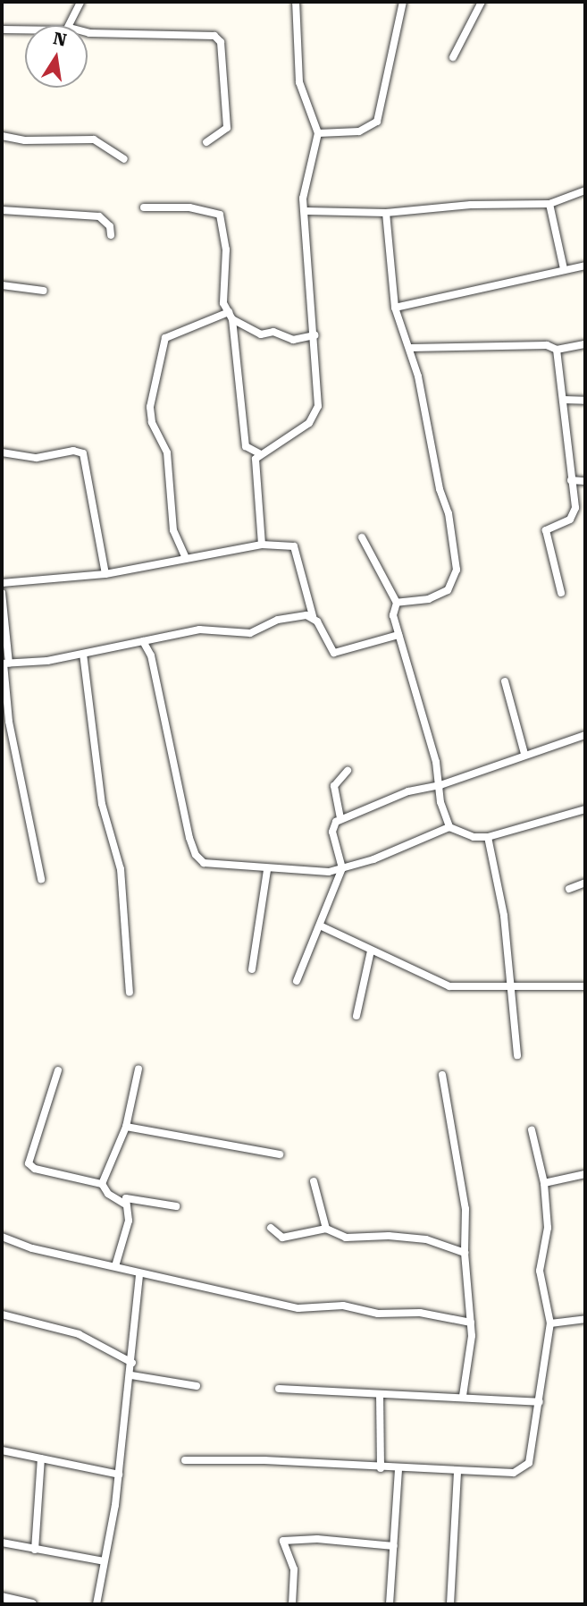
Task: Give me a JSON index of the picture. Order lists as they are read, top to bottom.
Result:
{
  "north": "top"
}
